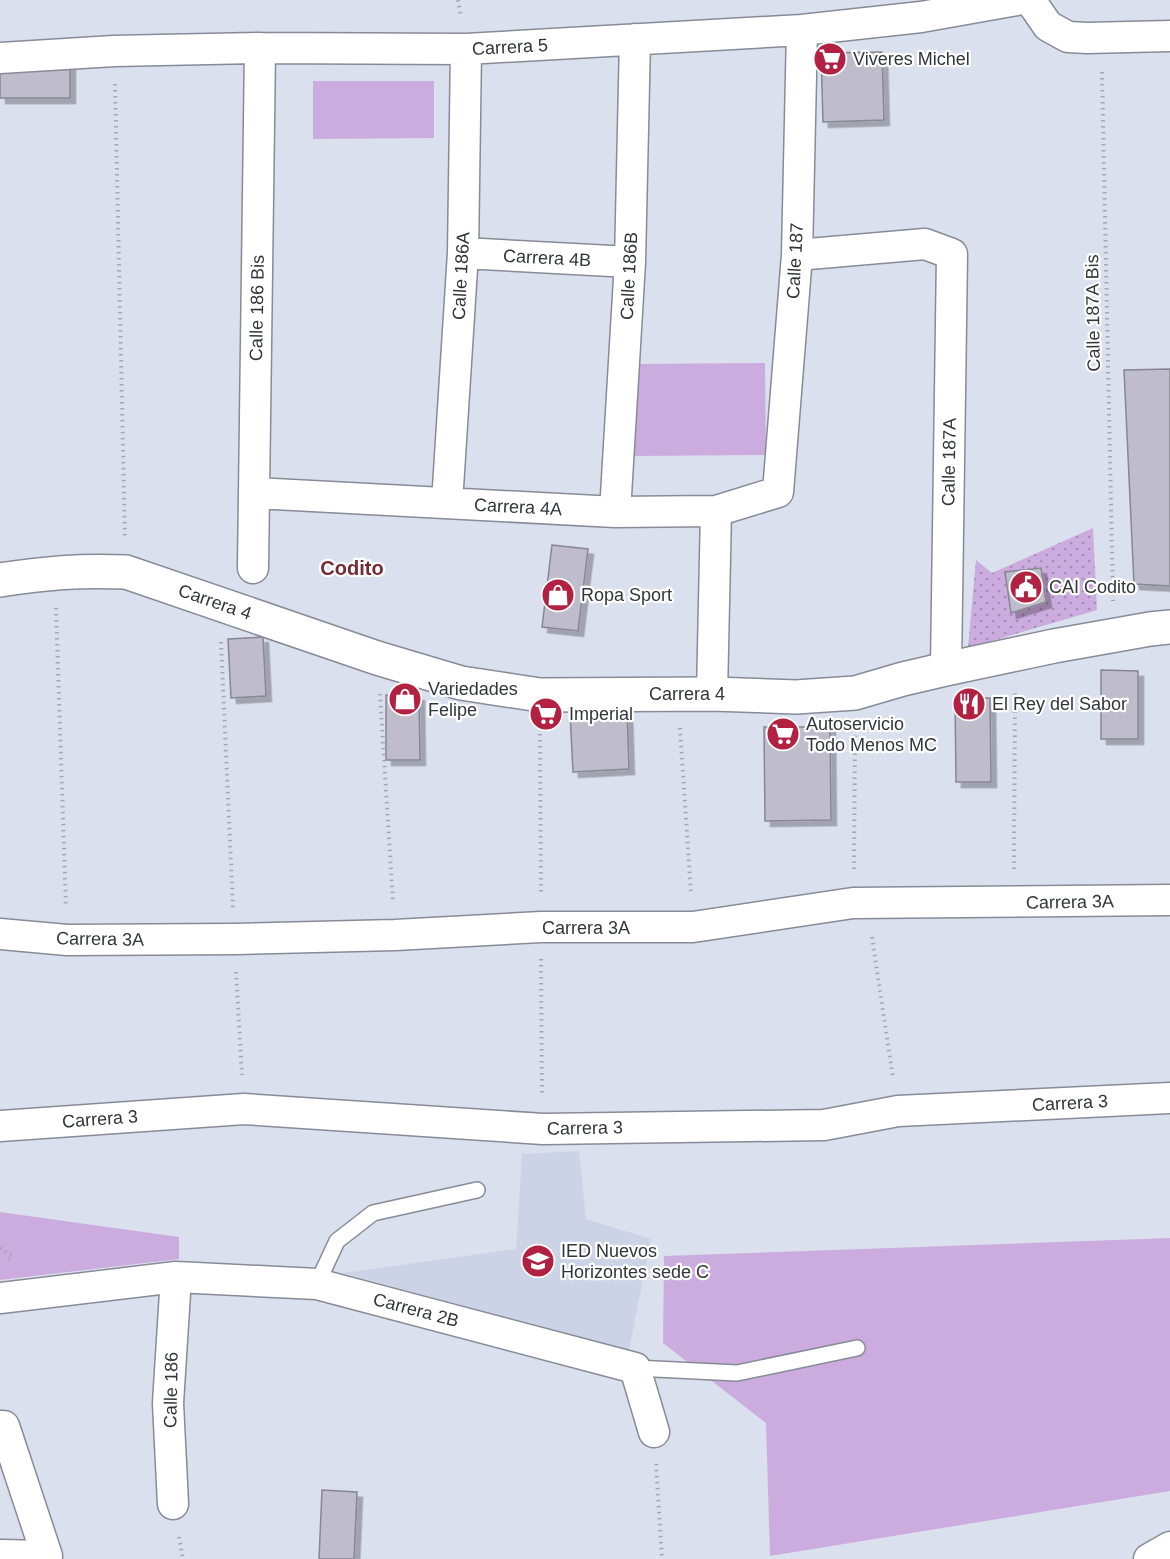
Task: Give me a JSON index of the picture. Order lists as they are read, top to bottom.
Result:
{
  "streets": {
    "street": [
      "Carrera 5",
      "Carrera 4B",
      "Calle 187",
      "Calle 186A",
      "Calle 186B",
      "Calle 186 Bis",
      "Calle 187A",
      "Carrera 4A",
      "Carrera 4",
      "Carrera 3A",
      "Carrera 3",
      "Carrera 2B",
      "Calle 186"
    ],
    "path": ["Calle 187A Bis"]
  },
  "crossings": [
    ["Carrera 5", "Calle 187"],
    ["Carrera 5", "Calle 186A"],
    ["Carrera 5", "Calle 186B"],
    ["Carrera 5", "Calle 186 Bis"],
    ["Carrera 4B", "Calle 186A"],
    ["Carrera 4B", "Calle 186B"],
    ["Calle 187", "Calle 187A"],
    ["Calle 187", "Carrera 4A"],
    ["Calle 186A", "Carrera 4A"],
    ["Calle 186B", "Carrera 4A"],
    ["Calle 186 Bis", "Carrera 4A"],
    ["Calle 187A Bis", "Carrera 4"],
    ["Calle 187A", "Carrera 4"],
    ["Carrera 2B", "Calle 186"]
  ],
  "districts": ["Codito"],
  "places": {
    "supermarket": ["Viveres Michel", "Imperial", "Autoservicio Todo Menos MC"],
    "public building": ["CAI Codito"],
    "shop": ["Ropa Sport", "Variedades Felipe"],
    "restaurant": ["El Rey del Sabor"],
    "school or university": ["IED Nuevos Horizontes sede C"]
  }
}
